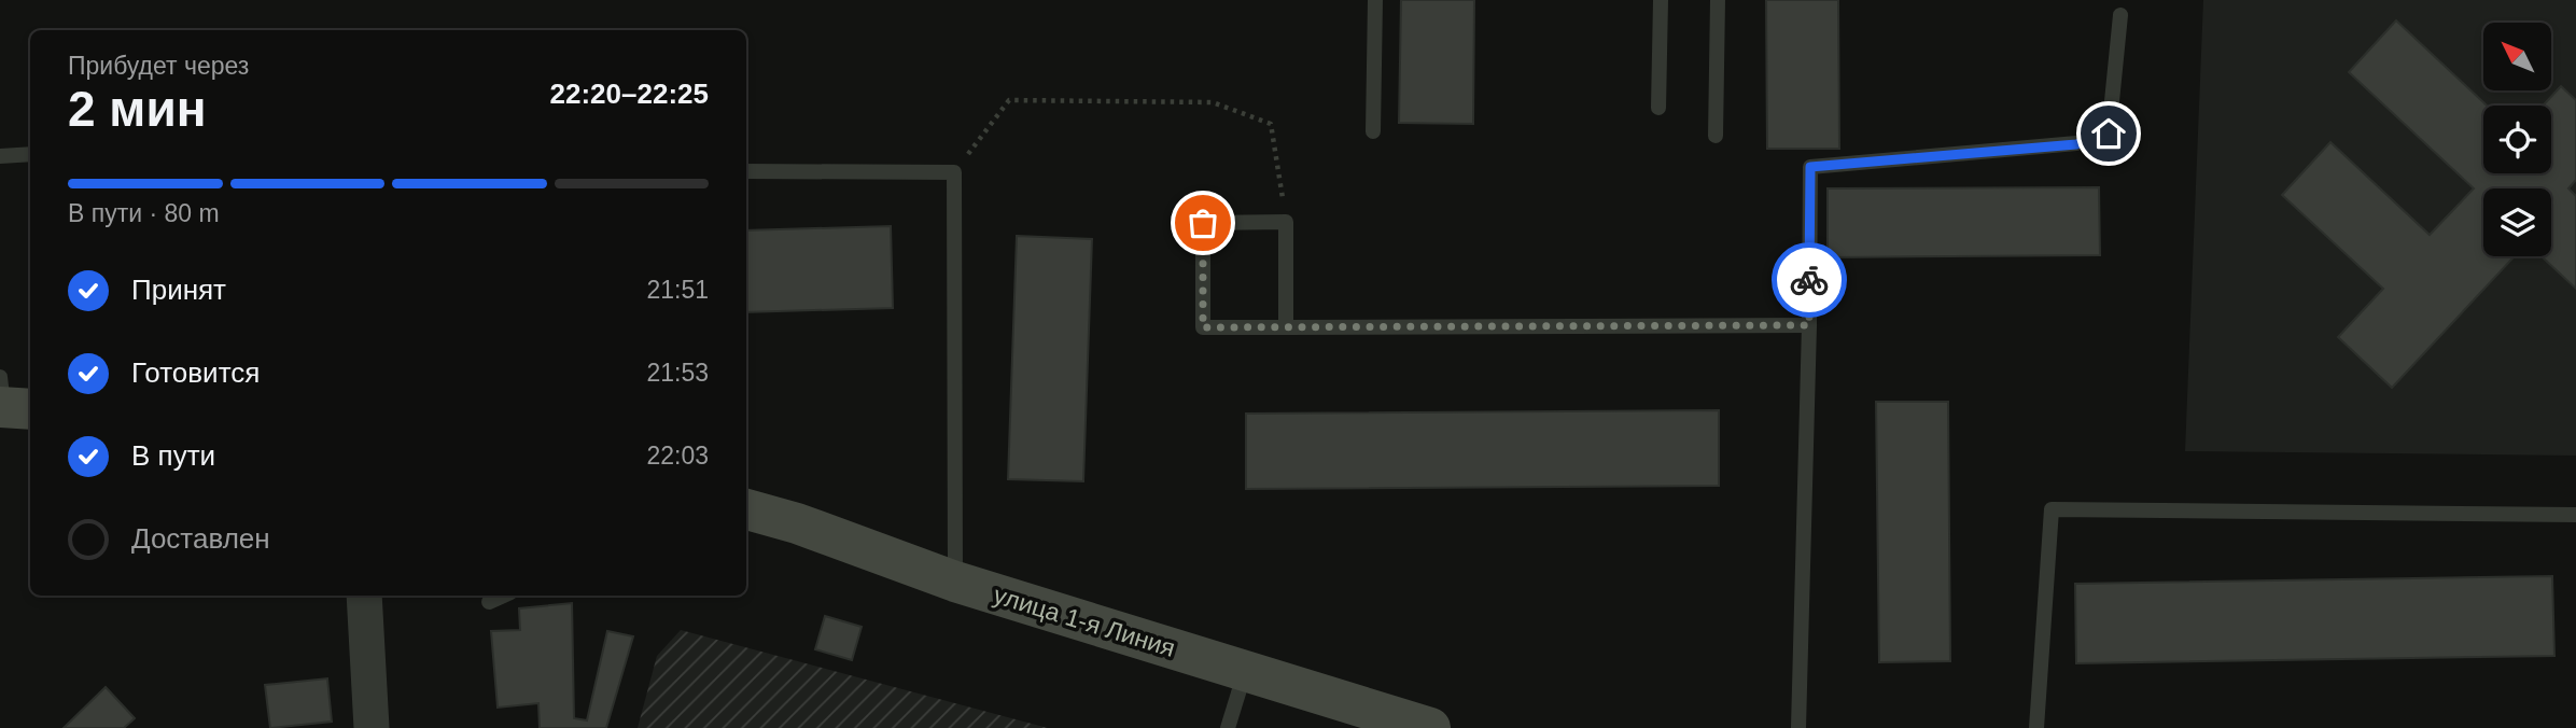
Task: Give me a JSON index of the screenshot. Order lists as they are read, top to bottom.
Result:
{
  "streets": {
    "main road": ["улица 1-я Линия"]
  },
  "north": "top left",
  "page": {
    "heading": ["2 мин", "Прибудет через", "22:20–22:25"],
    "bar": "В пути · 80 m",
    "list": [
      ["Принят", "21:51"],
      ["Готовится", "21:53"],
      ["В пути", "22:03"],
      "Доставлен"
    ]
  }
}
